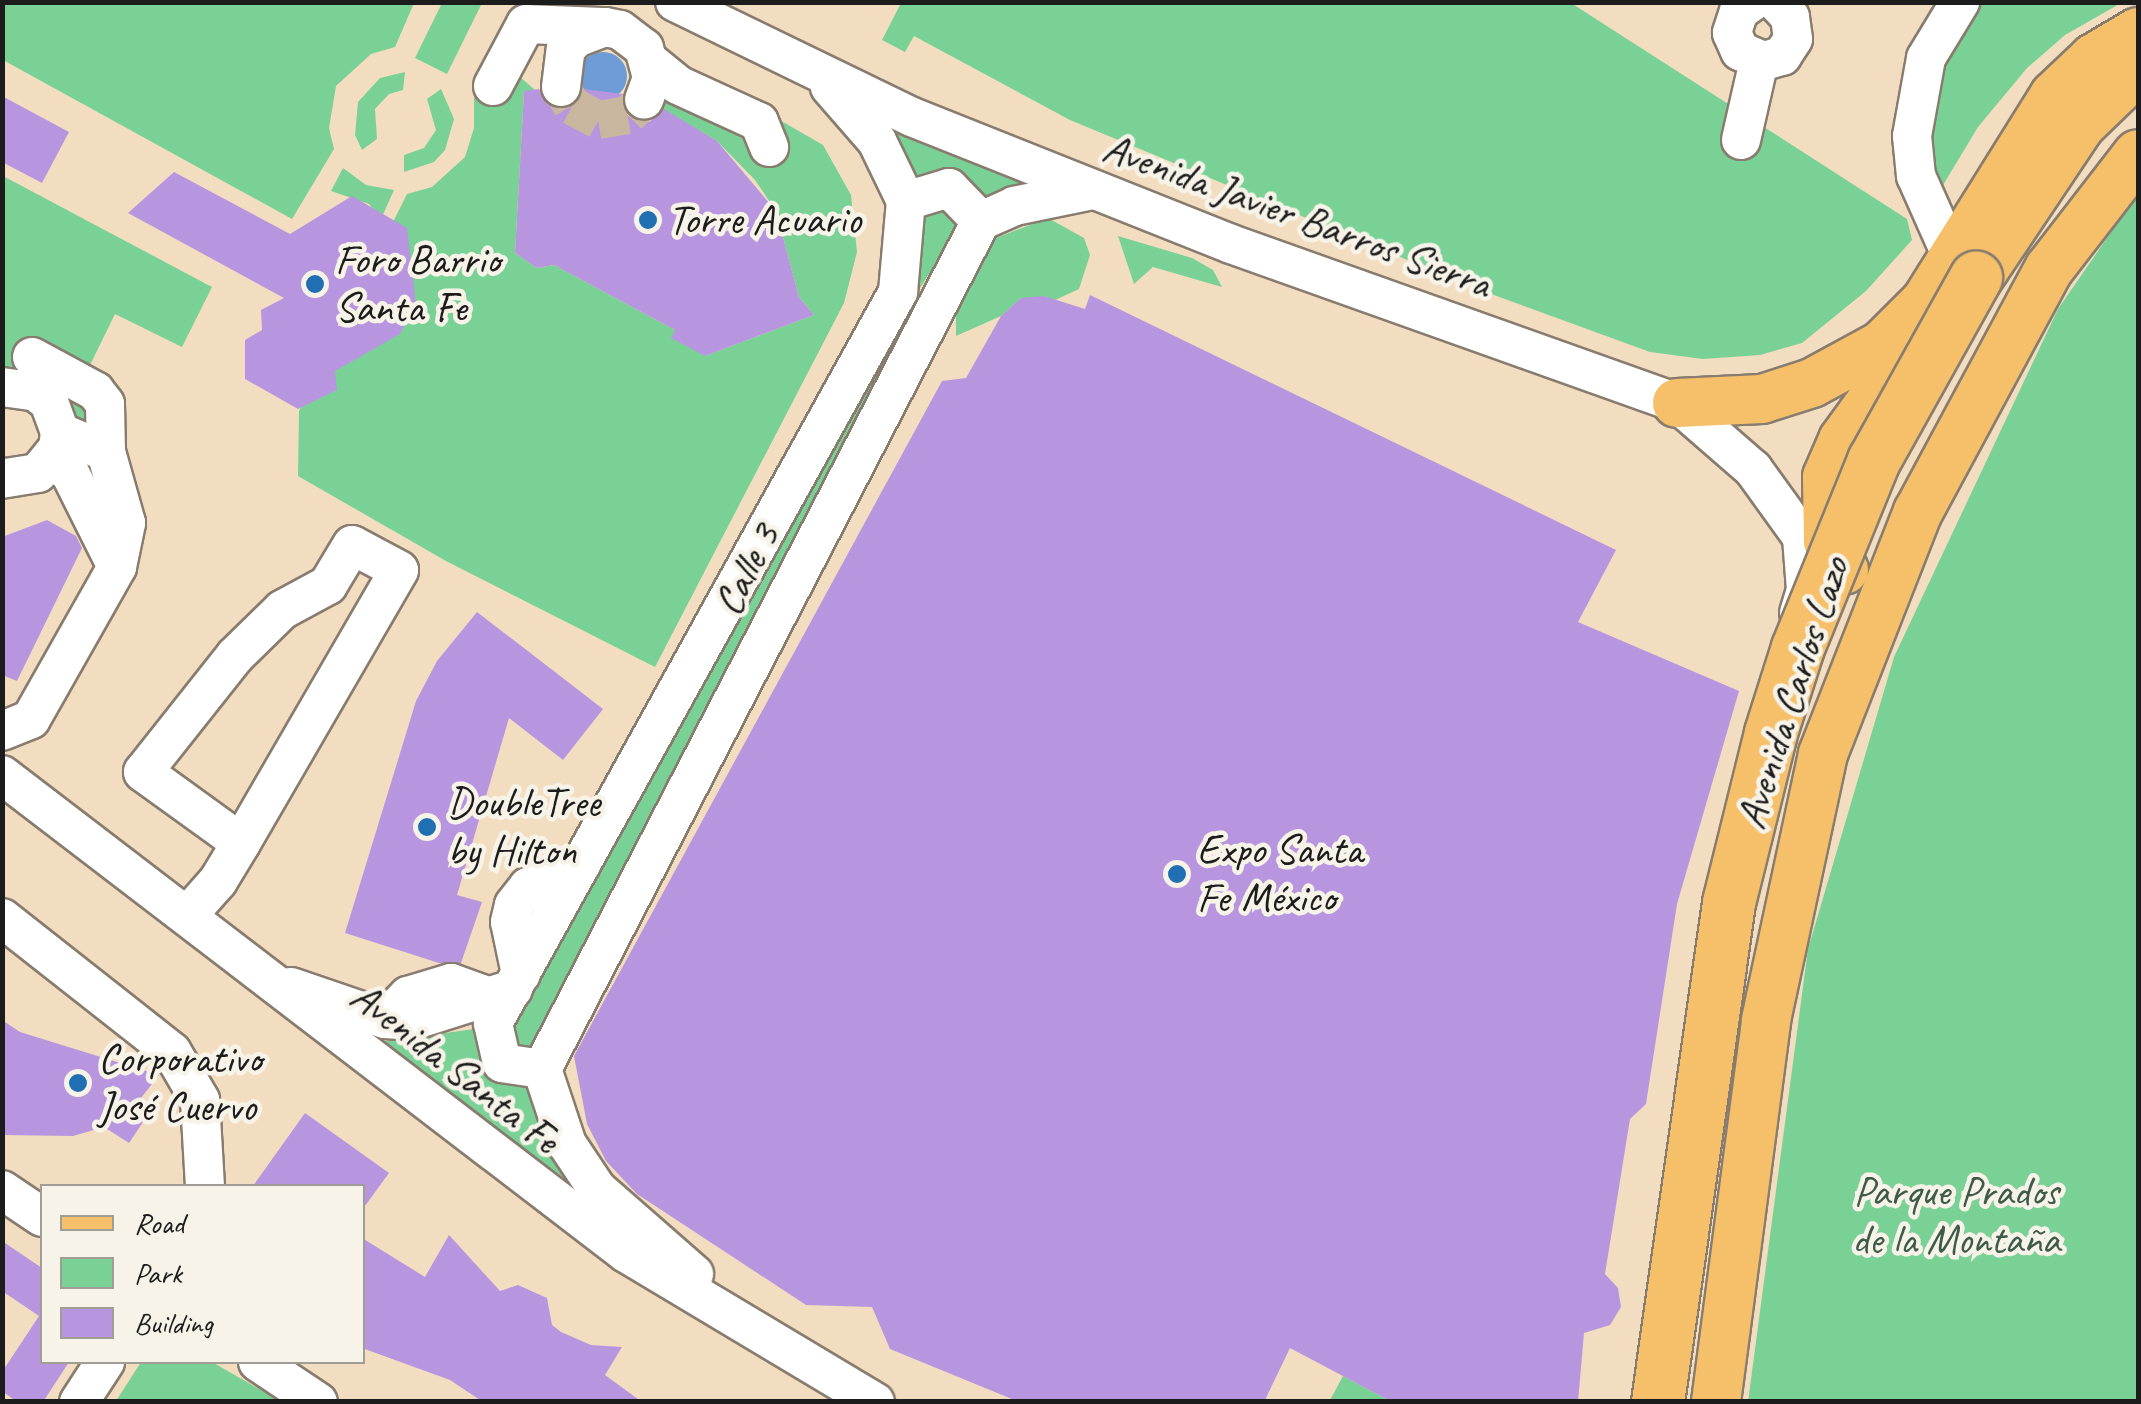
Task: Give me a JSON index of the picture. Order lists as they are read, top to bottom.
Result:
{
  "streets": {
    "highway": ["Avenida Carlos Lazo"],
    "street": ["Avenida Javier Barros Sierra", "Calle 3", "Avenida Santa Fe"]
  },
  "crossings": [
    ["Avenida Javier Barros Sierra", "Avenida Carlos Lazo"]
  ],
  "parks": ["Parque Prados de la Montaña"],
  "places": [
    "Torre Acuario",
    "Foro Barrio Santa Fe",
    "DoubleTree by Hilton",
    "Expo Santa Fe México",
    "Corporativo José Cuervo"
  ],
  "legend": ["Road", "Park", "Building"]
}
